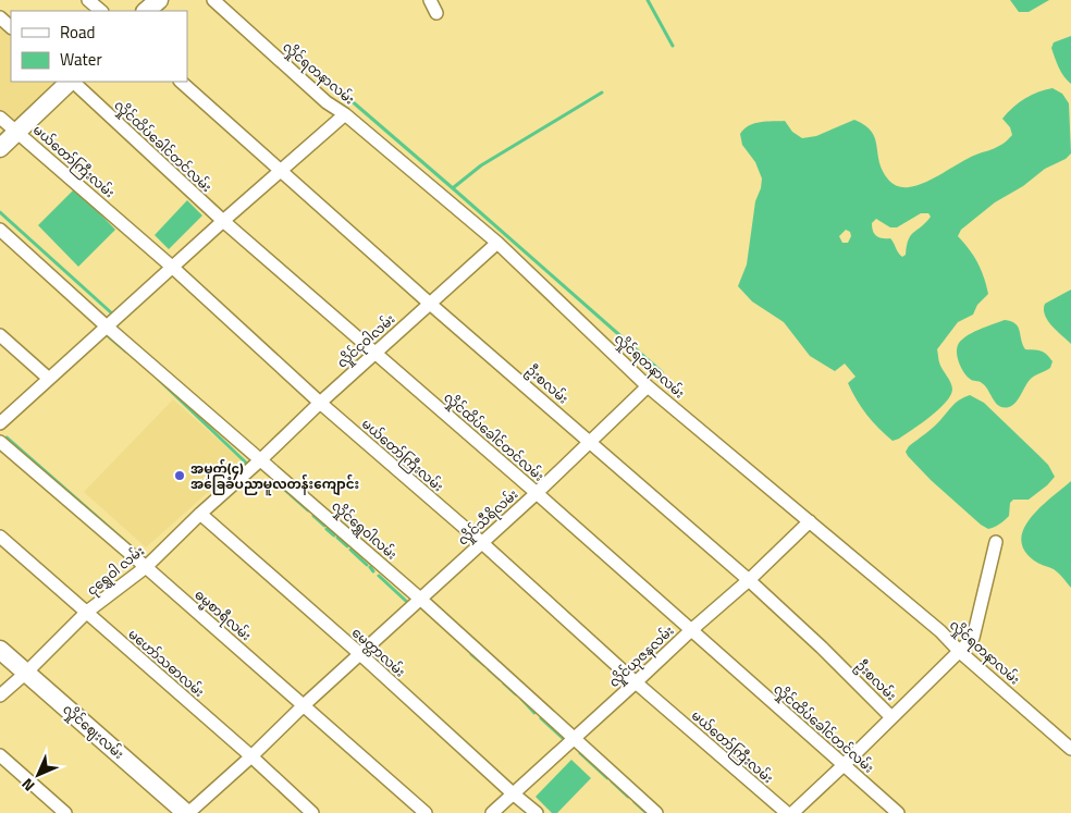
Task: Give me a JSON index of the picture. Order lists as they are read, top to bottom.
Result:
{
  "streets": {
    "street": [
      "လှိုင်ရတနာလမ်း",
      "လှိုင်ထိပ်ခေါင်တင်လမ်း",
      "မယ်တော်ကြီးလမ်း",
      "လှိုင်ငုဝါလမ်း",
      "ဦးစလမ်း",
      "လှိုင်သီရိလမ်း",
      "လှိုင်ရွှေဝါလမ်း",
      "ငုရွှေဝါ လမ်း",
      "ဓမ္မစာရီလမ်း",
      "မေတ္တာလမ်း",
      "လှိုင်ယုဇနလမ်း",
      "မဟော်သဓာလမ်း",
      "လှိုင်ဈေးလမ်း"
    ]
  },
  "crossings": [
    ["လှိုင်ရတနာလမ်း", "လှိုင်ငုဝါလမ်း"],
    ["လှိုင်ရတနာလမ်း", "လှိုင်သီရိလမ်း"],
    ["လှိုင်ရတနာလမ်း", "လှိုင်ယုဇနလမ်း"],
    ["လှိုင်ထိပ်ခေါင်တင်လမ်း", "လှိုင်ငုဝါလမ်း"],
    ["လှိုင်ထိပ်ခေါင်တင်လမ်း", "လှိုင်သီရိလမ်း"],
    ["လှိုင်ထိပ်ခေါင်တင်လမ်း", "လှိုင်ယုဇနလမ်း"],
    ["မယ်တော်ကြီးလမ်း", "လှိုင်ငုဝါလမ်း"],
    ["မယ်တော်ကြီးလမ်း", "လှိုင်သီရိလမ်း"],
    ["မယ်တော်ကြီးလမ်း", "လှိုင်ယုဇနလမ်း"],
    ["လှိုင်ငုဝါလမ်း", "ဦးစလမ်း"],
    ["လှိုင်ငုဝါလမ်း", "လှိုင်ရွှေဝါလမ်း"],
    ["လှိုင်ငုဝါလမ်း", "ငုရွှေဝါ လမ်း"],
    ["ဦးစလမ်း", "လှိုင်သီရိလမ်း"],
    ["ဦးစလမ်း", "လှိုင်ယုဇနလမ်း"],
    ["လှိုင်သီရိလမ်း", "လှိုင်ရွှေဝါလမ်း"],
    ["လှိုင်သီရိလမ်း", "ဓမ္မစာရီလမ်း"],
    ["လှိုင်သီရိလမ်း", "မေတ္တာလမ်း"],
    ["လှိုင်သီရိလမ်း", "မဟော်သဓာလမ်း"],
    ["လှိုင်သီရိလမ်း", "လှိုင်ဈေးလမ်း"],
    ["လှိုင်ရွှေဝါလမ်း", "ငုရွှေဝါ လမ်း"],
    ["လှိုင်ရွှေဝါလမ်း", "လှိုင်ယုဇနလမ်း"],
    ["ငုရွှေဝါ လမ်း", "ဓမ္မစာရီလမ်း"],
    ["ငုရွှေဝါ လမ်း", "မေတ္တာလမ်း"],
    ["ငုရွှေဝါ လမ်း", "မဟော်သဓာလမ်း"],
    ["ငုရွှေဝါ လမ်း", "လှိုင်ဈေးလမ်း"],
    ["မေတ္တာလမ်း", "လှိုင်ယုဇနလမ်း"]
  ],
  "places": ["အမှတ်(၄) အခြေခံပညာမူလတန်းကျောင်း"],
  "legend": ["Road", "Water"],
  "north": "bottom left"
}
